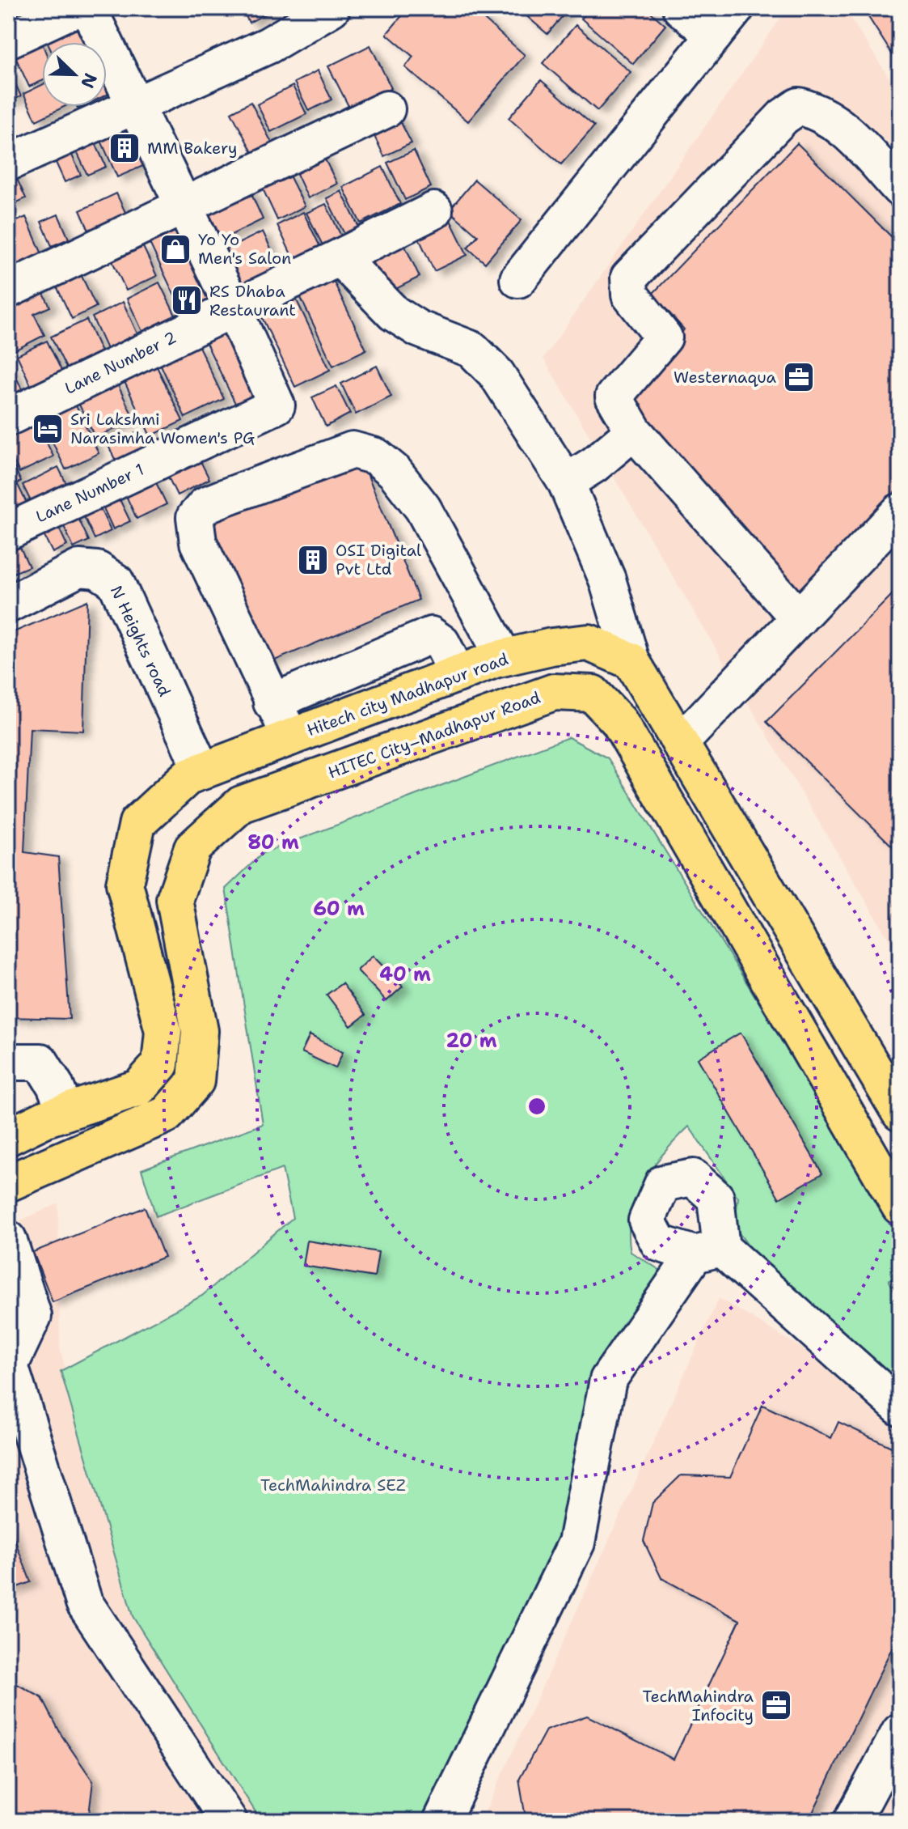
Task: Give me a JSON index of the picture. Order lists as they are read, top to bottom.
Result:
{
  "streets": {
    "main road": ["Hitech city Madhapur road", "HITEC City–Madhapur Road"],
    "street": ["Lane Number 2", "Lane Number 1", "N Heights road"]
  },
  "crossings": [
    ["Lane Number 2", "Lane Number 1"],
    ["N Heights road", "Hitech city Madhapur road"]
  ],
  "parks": ["TechMahindra SEZ"],
  "places": {
    "building": ["MM Bakery", "OSI Digital Pvt Ltd"],
    "shop": ["Yo Yo Men's Salon"],
    "restaurant": ["RS Dhaba Restaurant"],
    "office": ["Westernaqua", "TechMahindra Infocity"],
    "hotel": ["Sri Lakshmi Narasimha Women's PG"]
  },
  "north": "bottom right",
  "rings": [
    "80 m",
    "60 m",
    "40 m",
    "20 m"
  ]
}
